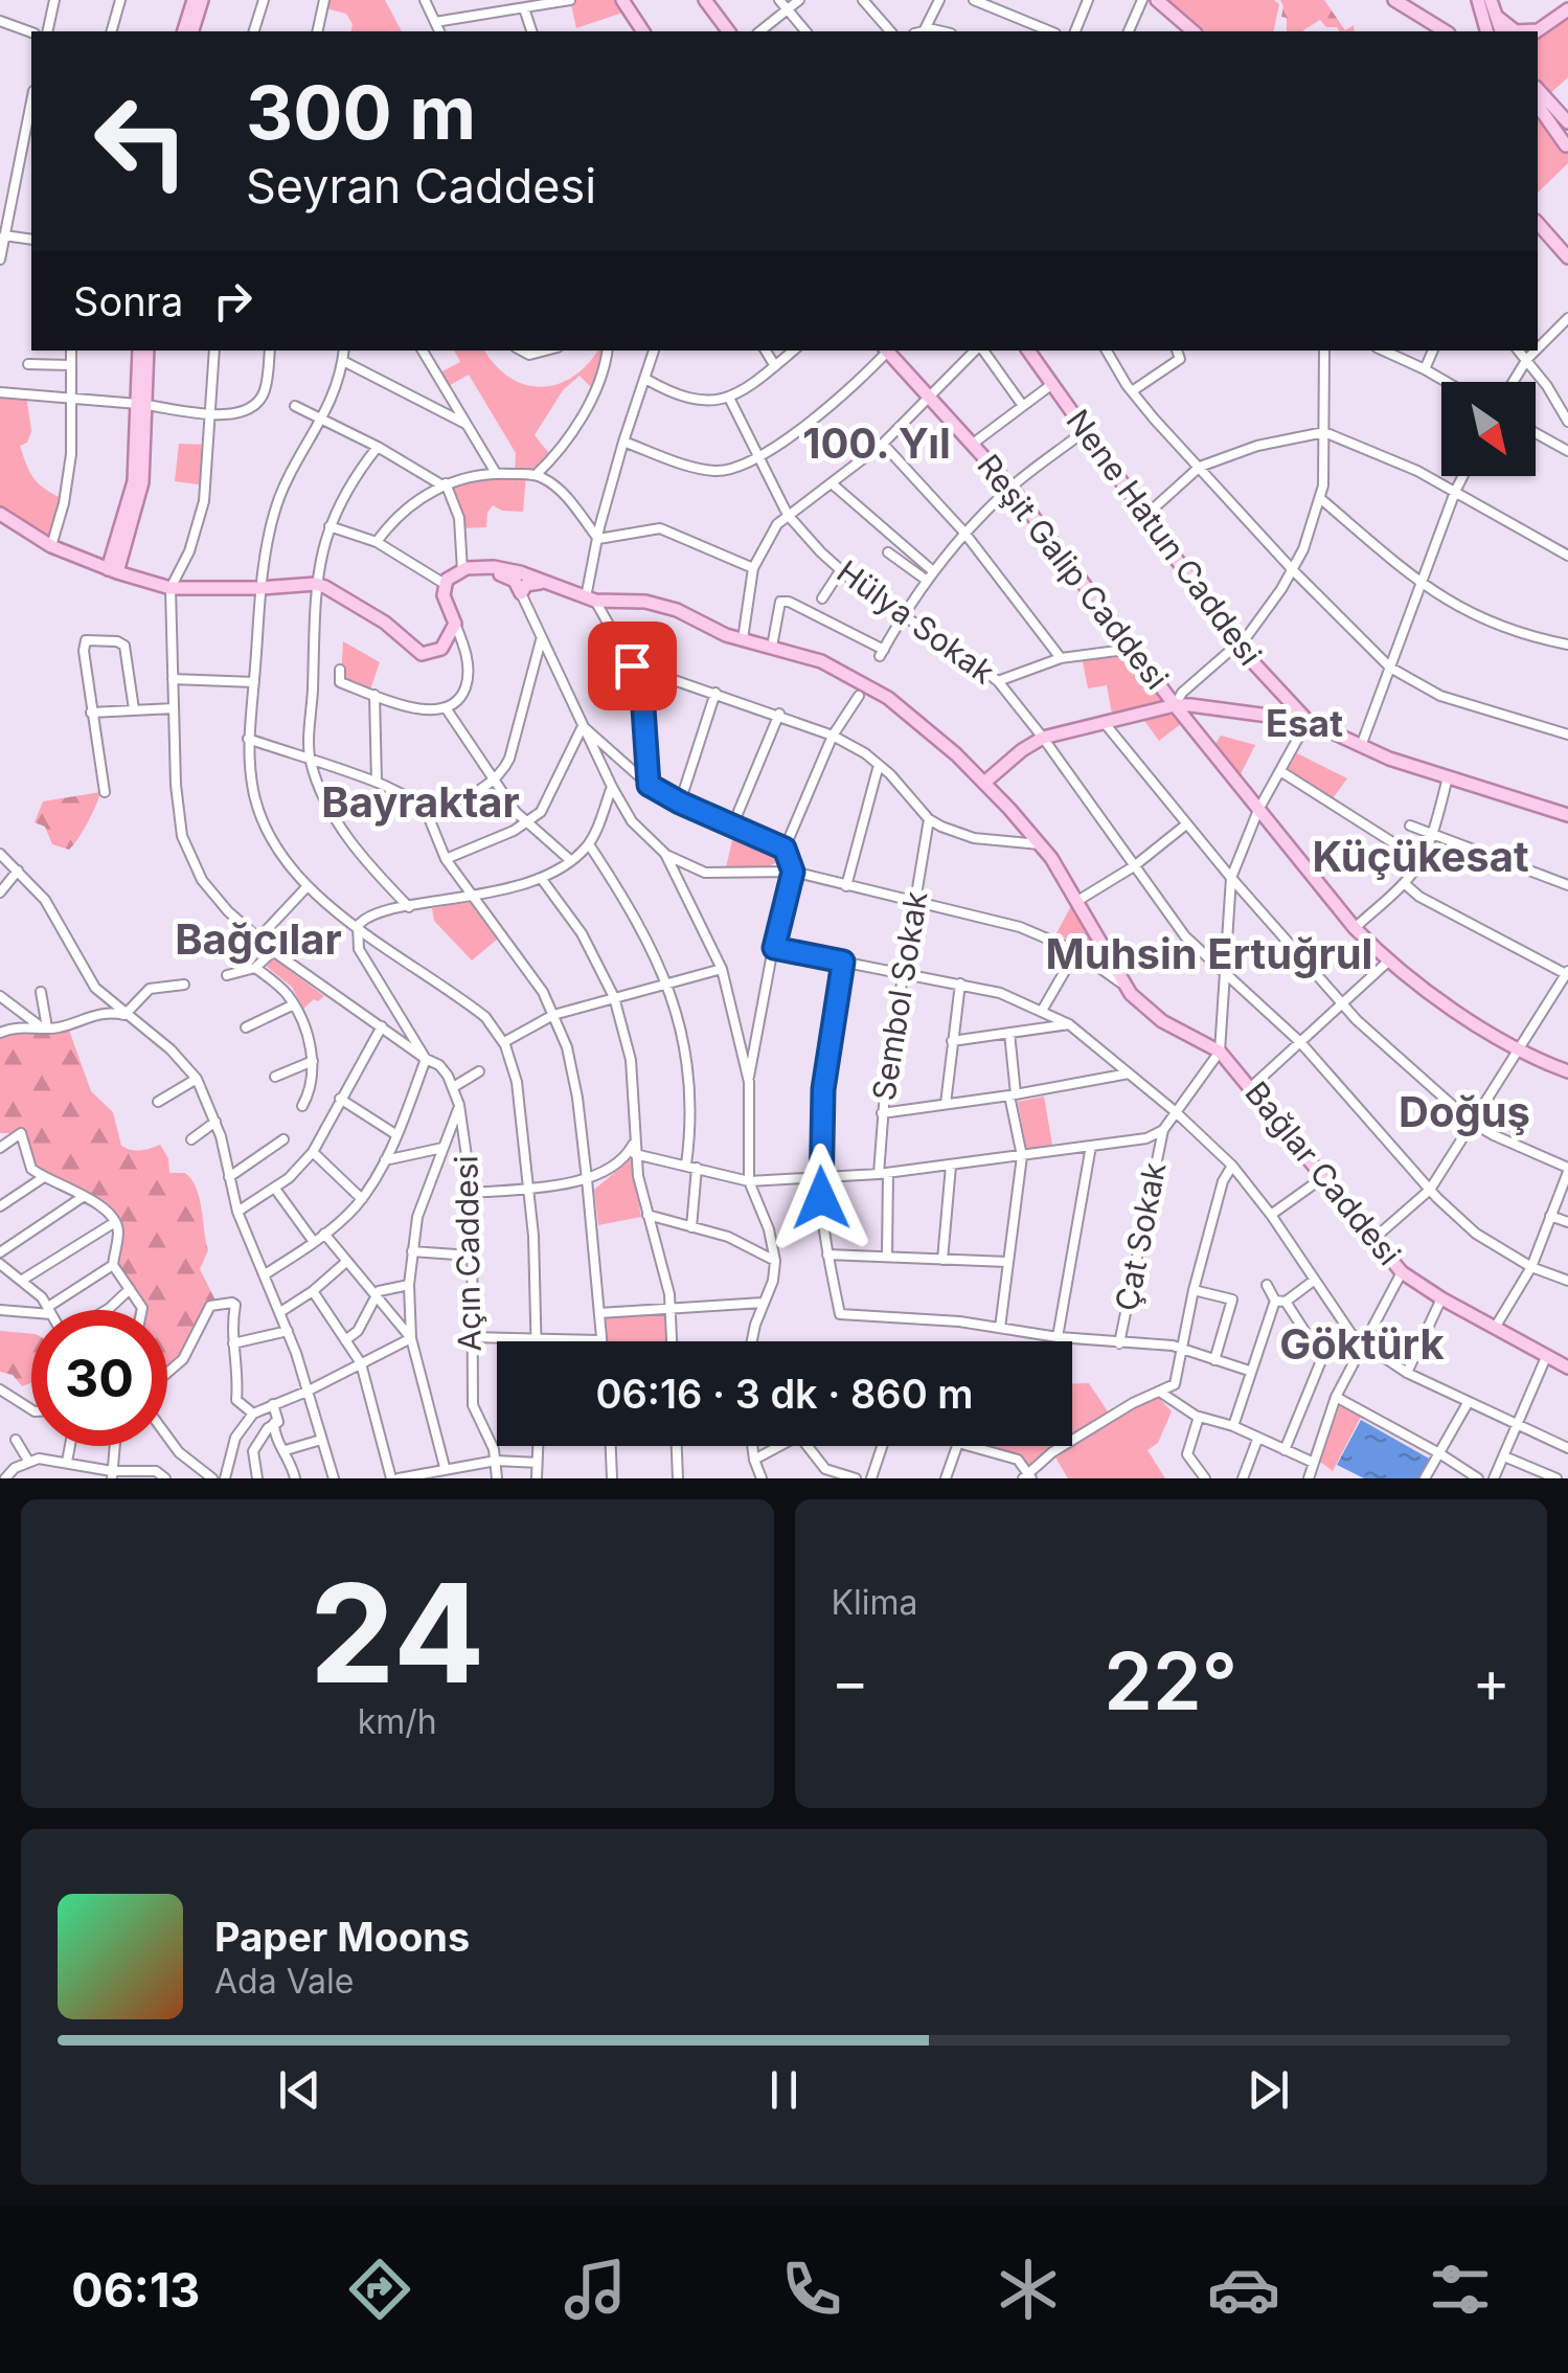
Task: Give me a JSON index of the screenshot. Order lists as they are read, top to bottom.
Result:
{
  "streets": {
    "main road": ["Nene Hatun Caddesi", "Reşit Galip Caddesi", "Bağlar Caddesi"],
    "street": [
      "Hülya Sokak",
      "Sembol Sokak",
      "Çat Sokak",
      "Açın Caddesi"
    ]
  },
  "districts": [
    "100. Yıl",
    "Esat",
    "Bayraktar",
    "Küçükesat",
    "Bağcılar",
    "Muhsin Ertuğrul",
    "Doğuş",
    "Göktürk"
  ],
  "north": "bottom right",
  "page": {
    "turn": ["300 m", "Seyran Caddesi"],
    "then": "Sonra",
    "limit": "30",
    "trip": "06:16 · 3 dk · 860 m",
    "tile": [
      ["24", "km/h"],
      "Klima"
    ],
    "heat": ["−", "22°", "+"],
    "song": ["Paper Moons", "Ada Vale"],
    "tabs": "06:13"
  }
}
